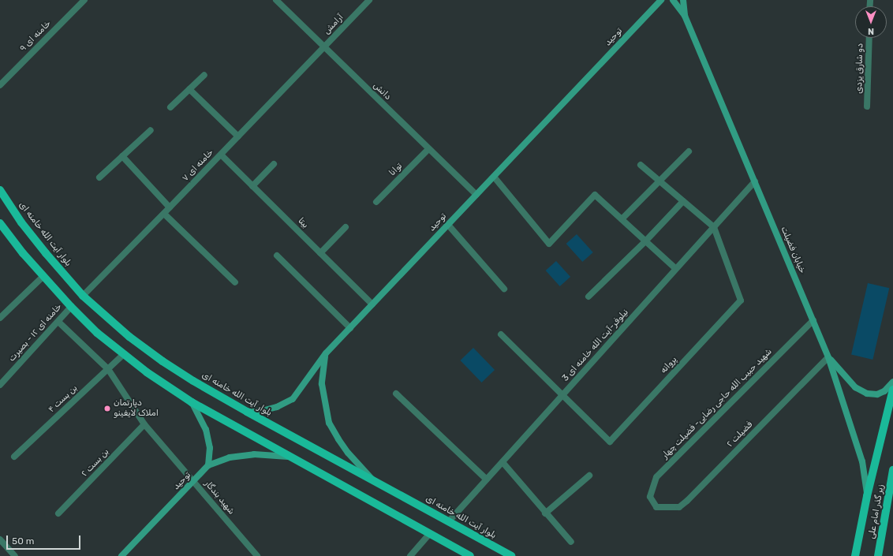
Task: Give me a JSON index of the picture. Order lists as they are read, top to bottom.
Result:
{
  "streets": {
    "main road": ["بلوار آیت الله خامنه ای", "زیر گذر امام علی"],
    "street": [
      "آرامش",
      "خامنه ای ۹",
      "توحید",
      "دو شارق یزدی",
      "دانش",
      "خامنه ای ۷",
      "توانا",
      "بیتا",
      "خیابان فضیلت",
      "خامنه ای ۱۲ - بصیرت",
      "نیلوفر-آیت الله خامنه ای 3",
      "پروانه",
      "بن بست ۴",
      "شهید حبیب الله حاجی رضایی- فضیلت چهار",
      "فضیلت ۲",
      "بن بست ۲",
      "شهید بندگار"
    ]
  },
  "crossings": [
    ["آرامش", "دانش"],
    ["آرامش", "خامنه ای ۷"],
    ["توحید", "دانش"],
    ["توحید", "بیتا"],
    ["توحید", "بلوار آیت الله خامنه ای"],
    ["توحید", "شهید بندگار"],
    ["دانش", "خامنه ای ۷"],
    ["دانش", "توانا"],
    ["خامنه ای ۷", "بیتا"],
    ["خامنه ای ۷", "بلوار آیت الله خامنه ای"],
    ["بلوار آیت الله خامنه ای", "نیلوفر-آیت الله خامنه ای 3"],
    ["خیابان فضیلت", "نیلوفر-آیت الله خامنه ای 3"],
    ["خیابان فضیلت", "شهید حبیب الله حاجی رضایی- فضیلت چهار"],
    ["خیابان فضیلت", "فضیلت ۲"],
    ["خامنه ای ۱۲ - بصیرت", "شهید بندگار"],
    ["نیلوفر-آیت الله خامنه ای 3", "پروانه"],
    ["بن بست ۴", "شهید بندگار"],
    ["شهید حبیب الله حاجی رضایی- فضیلت چهار", "فضیلت ۲"],
    ["بن بست ۲", "شهید بندگار"]
  ],
  "places": ["دپارتمان املاک لایفینو"],
  "scale_bar": "50 m",
  "north": "bottom"
}
